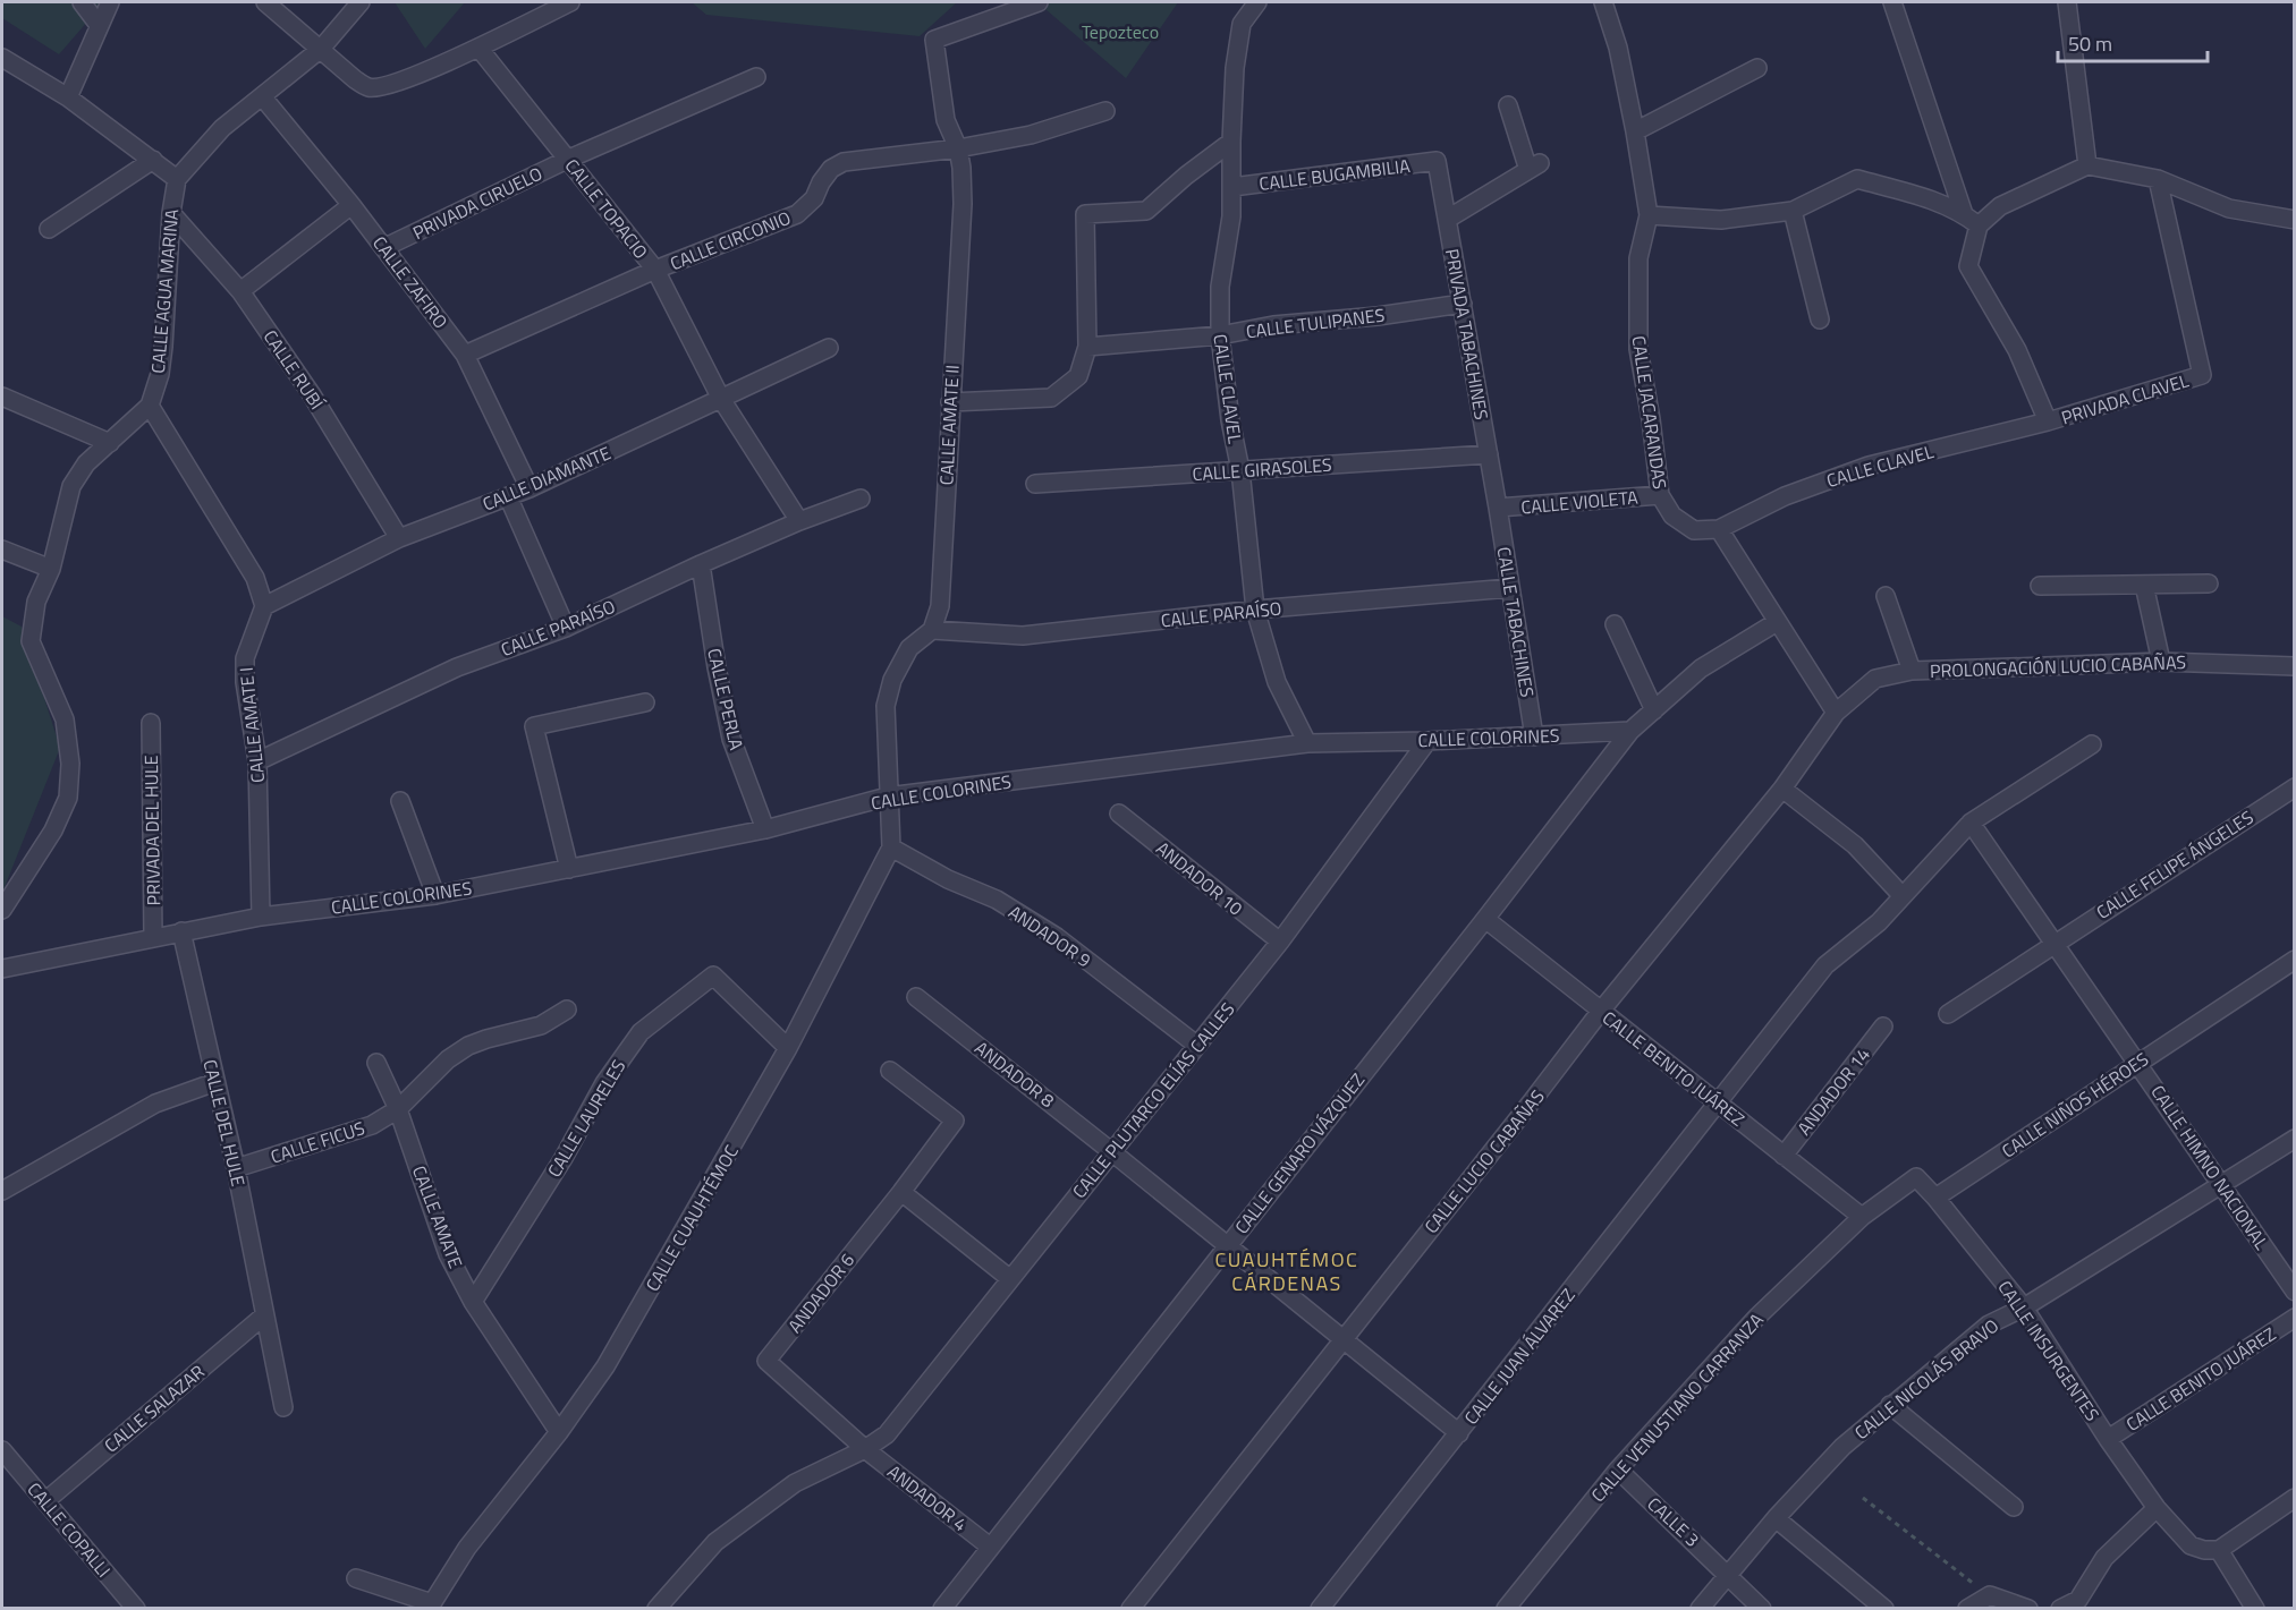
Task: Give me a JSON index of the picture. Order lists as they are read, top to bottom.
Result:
{
  "streets": {
    "street": [
      "CALLE BUGAMBILIA",
      "PRIVADA CIRUELO",
      "CALLE TOPACIO",
      "CALLE CIRCONIO",
      "CALLE ZAFIRO",
      "CALLE AGUA MARINA",
      "CALLE TULIPANES",
      "PRIVADA TABACHINES",
      "CALLE RUBÍ",
      "CALLE CLAVEL",
      "PRIVADA CLAVEL",
      "CALLE JACARANDAS",
      "CALLE AMATE II",
      "CALLE GIRASOLES",
      "CALLE DIAMANTE",
      "CALLE VIOLETA",
      "CALLE PARAÍSO",
      "CALLE TABACHINES",
      "PROLONGACIÓN LUCIO CABAÑAS",
      "CALLE PERLA",
      "CALLE AMATE I",
      "CALLE COLORINES",
      "PRIVADA DEL HULE",
      "CALLE FELIPE ÁNGELES",
      "ANDADOR 10",
      "ANDADOR 9",
      "CALLE BENITO JUÁREZ",
      "ANDADOR 8",
      "ANDADOR 14",
      "CALLE PLUTARCO ELÍAS CALLES",
      "CALLE NIÑOS HÉROES",
      "CALLE LAURELES",
      "CALLE DEL HULE",
      "CALLE FICUS",
      "CALLE GENARO VÁZQUEZ",
      "CALLE LUCIO CABAÑAS",
      "CALLE HIMNO NACIONAL",
      "CALLE AMATE",
      "CALLE CUAUHTÉMOC",
      "ANDADOR 6",
      "CALLE INSURGENTES",
      "CALLE JUAN ÁLVAREZ",
      "CALLE NICOLÁS BRAVO",
      "CALLE VENUSTIANO CARRANZA",
      "CALLE SALAZAR",
      "ANDADOR 4",
      "CALLE 3",
      "CALLE COPALLI"
    ]
  },
  "crossings": [
    ["CALLE BUGAMBILIA", "PRIVADA TABACHINES"],
    ["CALLE BUGAMBILIA", "CALLE CLAVEL"],
    ["PRIVADA CIRUELO", "CALLE TOPACIO"],
    ["PRIVADA CIRUELO", "CALLE ZAFIRO"],
    ["CALLE TOPACIO", "CALLE CIRCONIO"],
    ["CALLE TOPACIO", "CALLE DIAMANTE"],
    ["CALLE TOPACIO", "CALLE PARAÍSO"],
    ["CALLE CIRCONIO", "CALLE ZAFIRO"],
    ["CALLE CIRCONIO", "CALLE AMATE II"],
    ["CALLE ZAFIRO", "CALLE DIAMANTE"],
    ["CALLE AGUA MARINA", "CALLE RUBÍ"],
    ["CALLE TULIPANES", "PRIVADA TABACHINES"],
    ["CALLE TULIPANES", "CALLE CLAVEL"],
    ["PRIVADA TABACHINES", "CALLE GIRASOLES"],
    ["PRIVADA TABACHINES", "CALLE VIOLETA"],
    ["PRIVADA TABACHINES", "CALLE TABACHINES"],
    ["CALLE RUBÍ", "CALLE DIAMANTE"],
    ["CALLE CLAVEL", "PRIVADA CLAVEL"],
    ["CALLE CLAVEL", "CALLE JACARANDAS"],
    ["CALLE CLAVEL", "CALLE GIRASOLES"],
    ["CALLE CLAVEL", "CALLE PARAÍSO"],
    ["CALLE CLAVEL", "CALLE COLORINES"],
    ["CALLE JACARANDAS", "CALLE VIOLETA"],
    ["CALLE AMATE II", "CALLE PARAÍSO"],
    ["CALLE DIAMANTE", "CALLE AMATE I"],
    ["CALLE VIOLETA", "CALLE TABACHINES"],
    ["CALLE PARAÍSO", "CALLE TABACHINES"],
    ["CALLE PARAÍSO", "CALLE PERLA"],
    ["CALLE PARAÍSO", "CALLE AMATE I"],
    ["CALLE TABACHINES", "CALLE COLORINES"],
    ["PROLONGACIÓN LUCIO CABAÑAS", "CALLE LUCIO CABAÑAS"],
    ["CALLE PERLA", "CALLE COLORINES"],
    ["CALLE AMATE I", "CALLE COLORINES"],
    ["CALLE COLORINES", "PRIVADA DEL HULE"],
    ["CALLE COLORINES", "CALLE PLUTARCO ELÍAS CALLES"],
    ["CALLE COLORINES", "CALLE DEL HULE"],
    ["CALLE COLORINES", "CALLE GENARO VÁZQUEZ"],
    ["CALLE FELIPE ÁNGELES", "CALLE HIMNO NACIONAL"],
    ["ANDADOR 10", "CALLE PLUTARCO ELÍAS CALLES"],
    ["ANDADOR 9", "CALLE PLUTARCO ELÍAS CALLES"],
    ["ANDADOR 9", "CALLE CUAUHTÉMOC"],
    ["CALLE BENITO JUÁREZ", "ANDADOR 14"],
    ["CALLE BENITO JUÁREZ", "CALLE GENARO VÁZQUEZ"],
    ["CALLE BENITO JUÁREZ", "CALLE LUCIO CABAÑAS"],
    ["CALLE BENITO JUÁREZ", "CALLE INSURGENTES"],
    ["CALLE BENITO JUÁREZ", "CALLE JUAN ÁLVAREZ"],
    ["CALLE BENITO JUÁREZ", "CALLE VENUSTIANO CARRANZA"],
    ["ANDADOR 8", "CALLE PLUTARCO ELÍAS CALLES"],
    ["ANDADOR 8", "CALLE GENARO VÁZQUEZ"],
    ["ANDADOR 8", "CALLE LUCIO CABAÑAS"],
    ["ANDADOR 8", "CALLE JUAN ÁLVAREZ"],
    ["CALLE PLUTARCO ELÍAS CALLES", "ANDADOR 6"],
    ["CALLE PLUTARCO ELÍAS CALLES", "ANDADOR 4"],
    ["CALLE NIÑOS HÉROES", "CALLE HIMNO NACIONAL"],
    ["CALLE NIÑOS HÉROES", "CALLE INSURGENTES"],
    ["CALLE LAURELES", "CALLE AMATE"],
    ["CALLE LAURELES", "CALLE CUAUHTÉMOC"],
    ["CALLE DEL HULE", "CALLE FICUS"],
    ["CALLE DEL HULE", "CALLE SALAZAR"],
    ["CALLE FICUS", "CALLE AMATE"],
    ["CALLE GENARO VÁZQUEZ", "ANDADOR 4"],
    ["CALLE HIMNO NACIONAL", "CALLE JUAN ÁLVAREZ"],
    ["CALLE HIMNO NACIONAL", "CALLE NICOLÁS BRAVO"],
    ["CALLE AMATE", "CALLE CUAUHTÉMOC"],
    ["ANDADOR 6", "ANDADOR 4"],
    ["CALLE INSURGENTES", "CALLE NICOLÁS BRAVO"],
    ["CALLE NICOLÁS BRAVO", "CALLE 3"],
    ["CALLE VENUSTIANO CARRANZA", "CALLE 3"],
    ["CALLE SALAZAR", "CALLE COPALLI"]
  ],
  "districts": ["CUAUHTÉMOC CÁRDENAS"],
  "parks": ["Tepozteco"],
  "scale_bar": "50 m"
}
